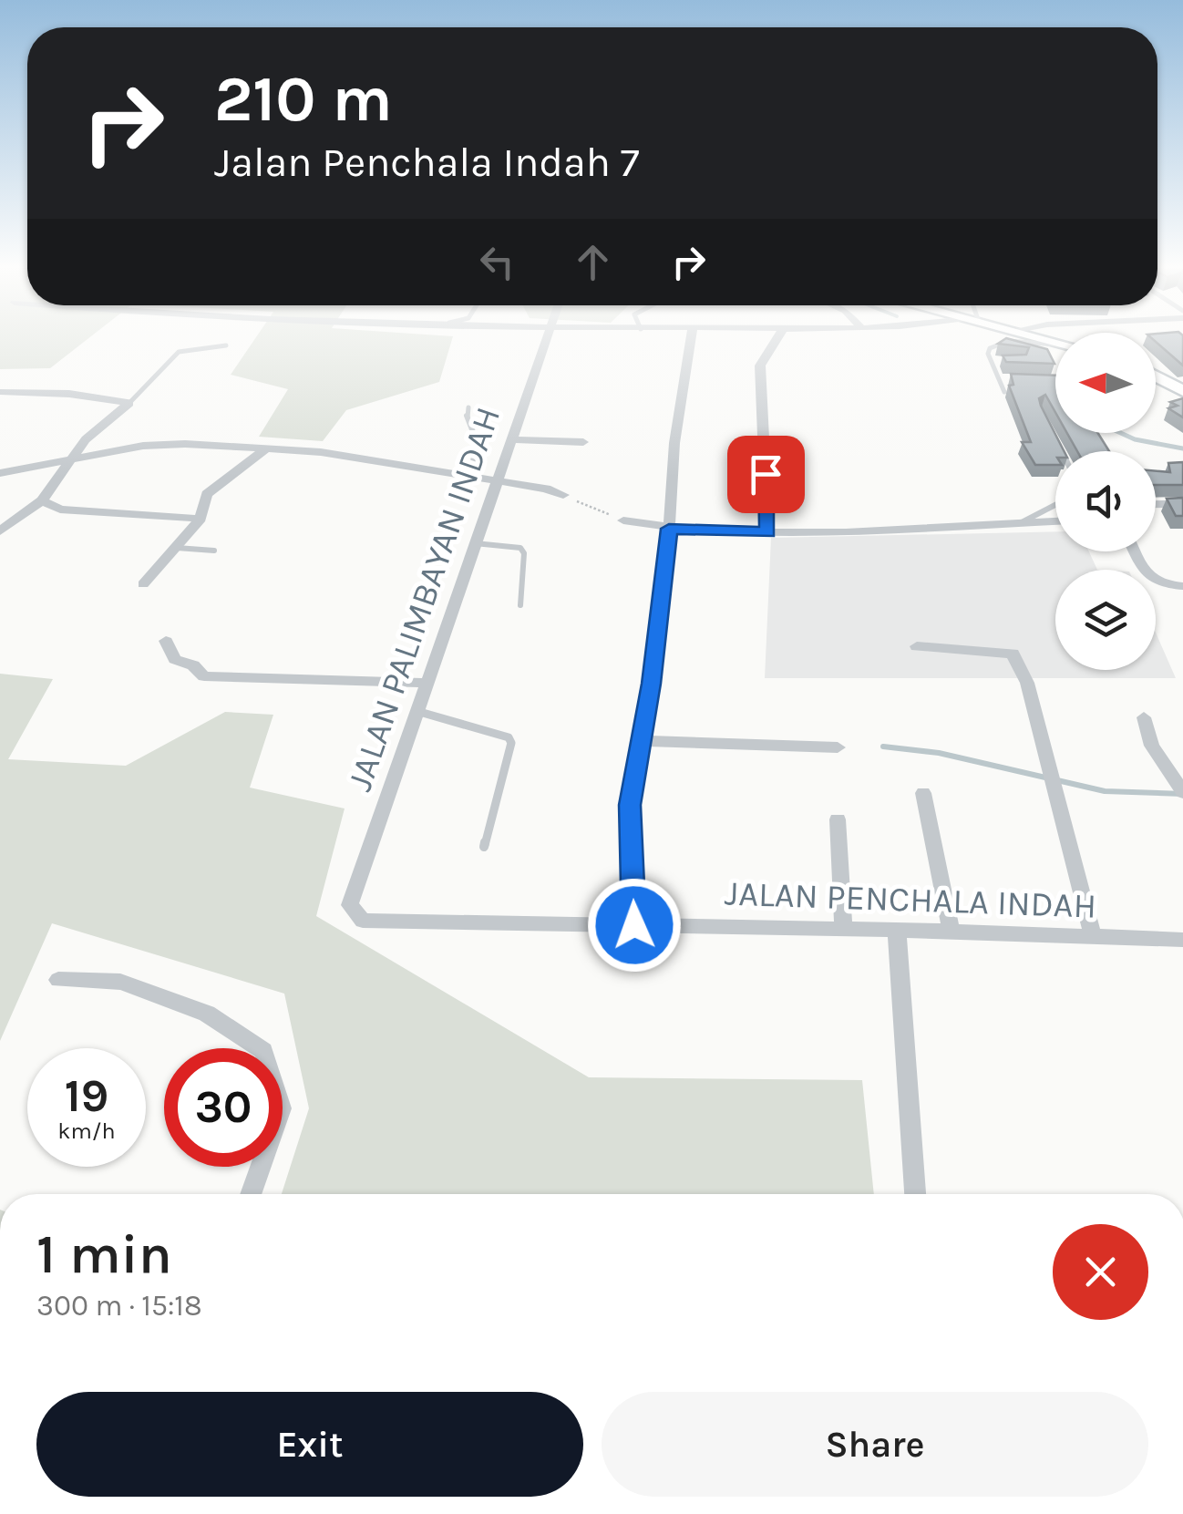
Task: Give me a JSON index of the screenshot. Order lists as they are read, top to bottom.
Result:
{
  "streets": {
    "street": ["JALAN PALIMBAYAN INDAH", "JALAN PENCHALA INDAH"]
  },
  "crossings": [
    ["JALAN PALIMBAYAN INDAH", "JALAN PENCHALA INDAH"]
  ],
  "north": "left",
  "page": {
    "turn": ["210 m", "Jalan Penchala Indah 7"],
    "speed": "19 km/h",
    "limit": "30",
    "heading": ["1 min", "300 m · 15:18"],
    "buttons": ["Exit", "Share"]
  }
}
